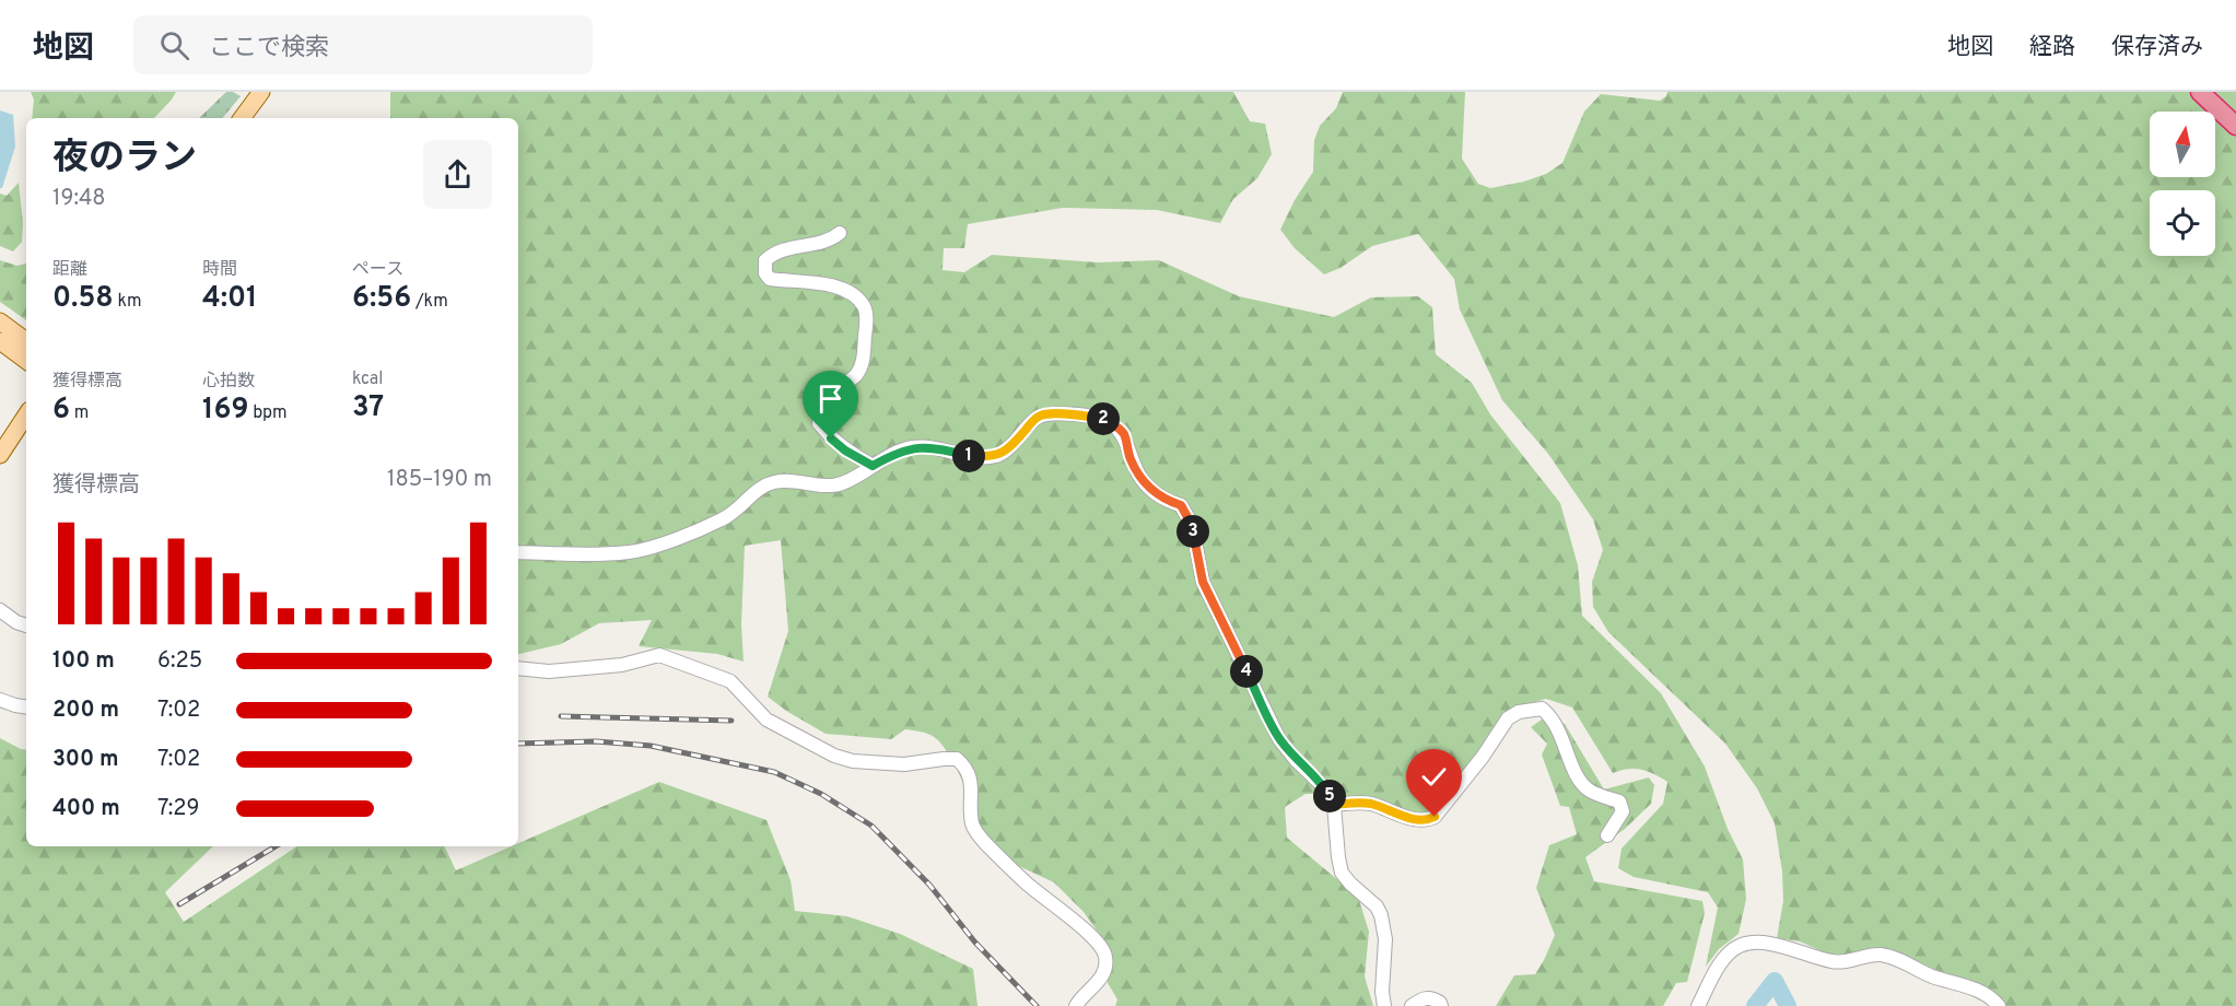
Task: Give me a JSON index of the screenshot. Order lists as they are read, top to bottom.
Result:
{
  "north": "top",
  "page": {
    "header": "地図",
    "search": "ここで検索",
    "nav": ["地図", "経路", "保存済み"],
    "heading": ["夜のラン", "19:48"],
    "stats": [
      ["距離", "0.58 km"],
      ["時間", "4:01"],
      ["ペース", "6:56 /km"],
      ["獲得標高", "6 m"],
      ["心拍数", "169 bpm"],
      ["kcal", "37"]
    ],
    "pins": [
      "2",
      "1",
      "3",
      "4",
      "5"
    ],
    "chart": ["獲得標高", "185–190 m"],
    "list": [
      {
        "name": "100 m",
        "note": "6:25"
      },
      {
        "name": "200 m",
        "note": "7:02"
      },
      {
        "name": "300 m",
        "note": "7:02"
      },
      {
        "name": "400 m",
        "note": "7:29"
      }
    ]
  }
}
